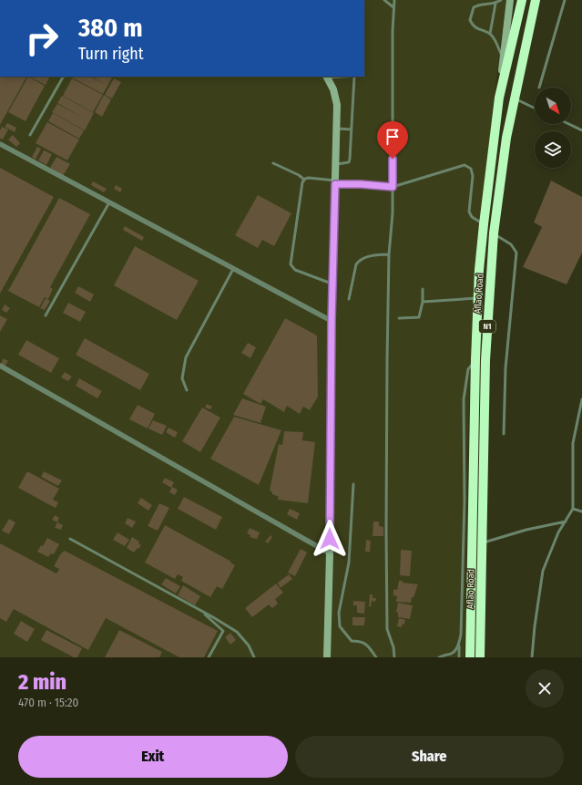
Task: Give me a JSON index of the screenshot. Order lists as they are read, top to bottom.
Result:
{
  "streets": {
    "highway": ["Aflao Road", "N1"]
  },
  "north": "bottom right",
  "page": {
    "turn": ["380 m", "Turn right"],
    "heading": ["2 min", "470 m · 15:20"],
    "buttons": ["Exit", "Share"]
  }
}
